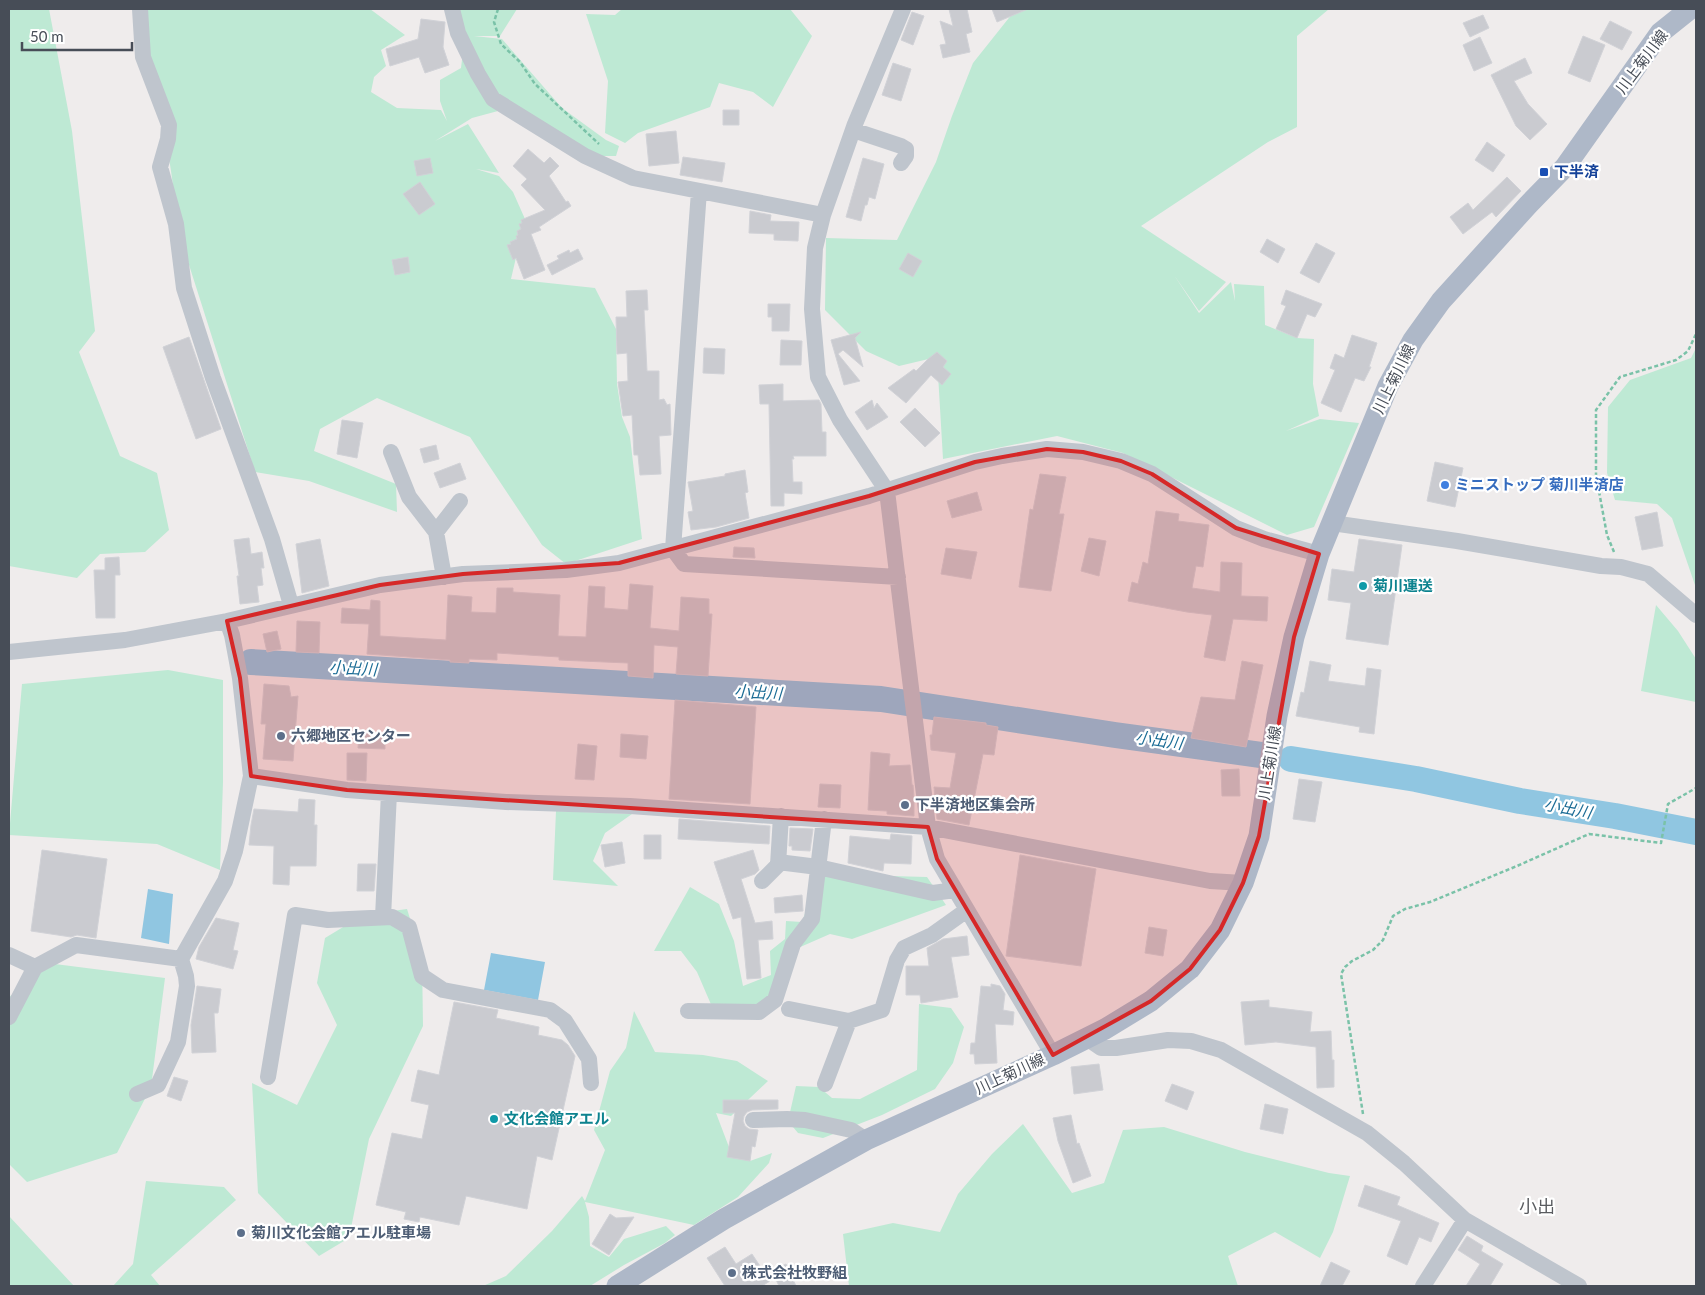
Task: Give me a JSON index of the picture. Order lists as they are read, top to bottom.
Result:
{
  "streets": {
    "main road": ["川上菊川線"]
  },
  "districts": ["小出"],
  "water": ["小出川"],
  "places": {
    "transit": ["下半済"],
    "other": [
      "ミニストップ 菊川半済店",
      "菊川運送",
      "六郷地区センター",
      "下半済地区集会所",
      "文化会館アエル",
      "菊川文化会館アエル駐車場",
      "株式会社牧野組"
    ]
  },
  "scale_bar": "50 m"
}
